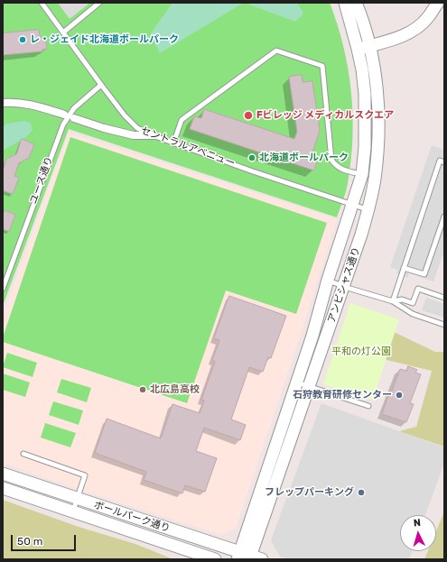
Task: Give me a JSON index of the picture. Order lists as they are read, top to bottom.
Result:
{
  "streets": {
    "street": ["アンビシャス通り", "ボールパーク通り"],
    "lane": ["セントラルアベニュー", "ユース通り"]
  },
  "crossings": [
    ["セントラルアベニュー", "ユース通り"],
    ["セントラルアベニュー", "アンビシャス通り"],
    ["アンビシャス通り", "ボールパーク通り"]
  ],
  "parks": ["平和の灯公園"],
  "places": [
    "レ・ジェイド北海道ボールパーク",
    "Fビレッジ メディカルスクエア",
    "北海道ボールパーク",
    "北広島高校",
    "石狩教育研修センター",
    "フレップパーキング"
  ],
  "scale_bar": "50 m",
  "north": "top"
}
